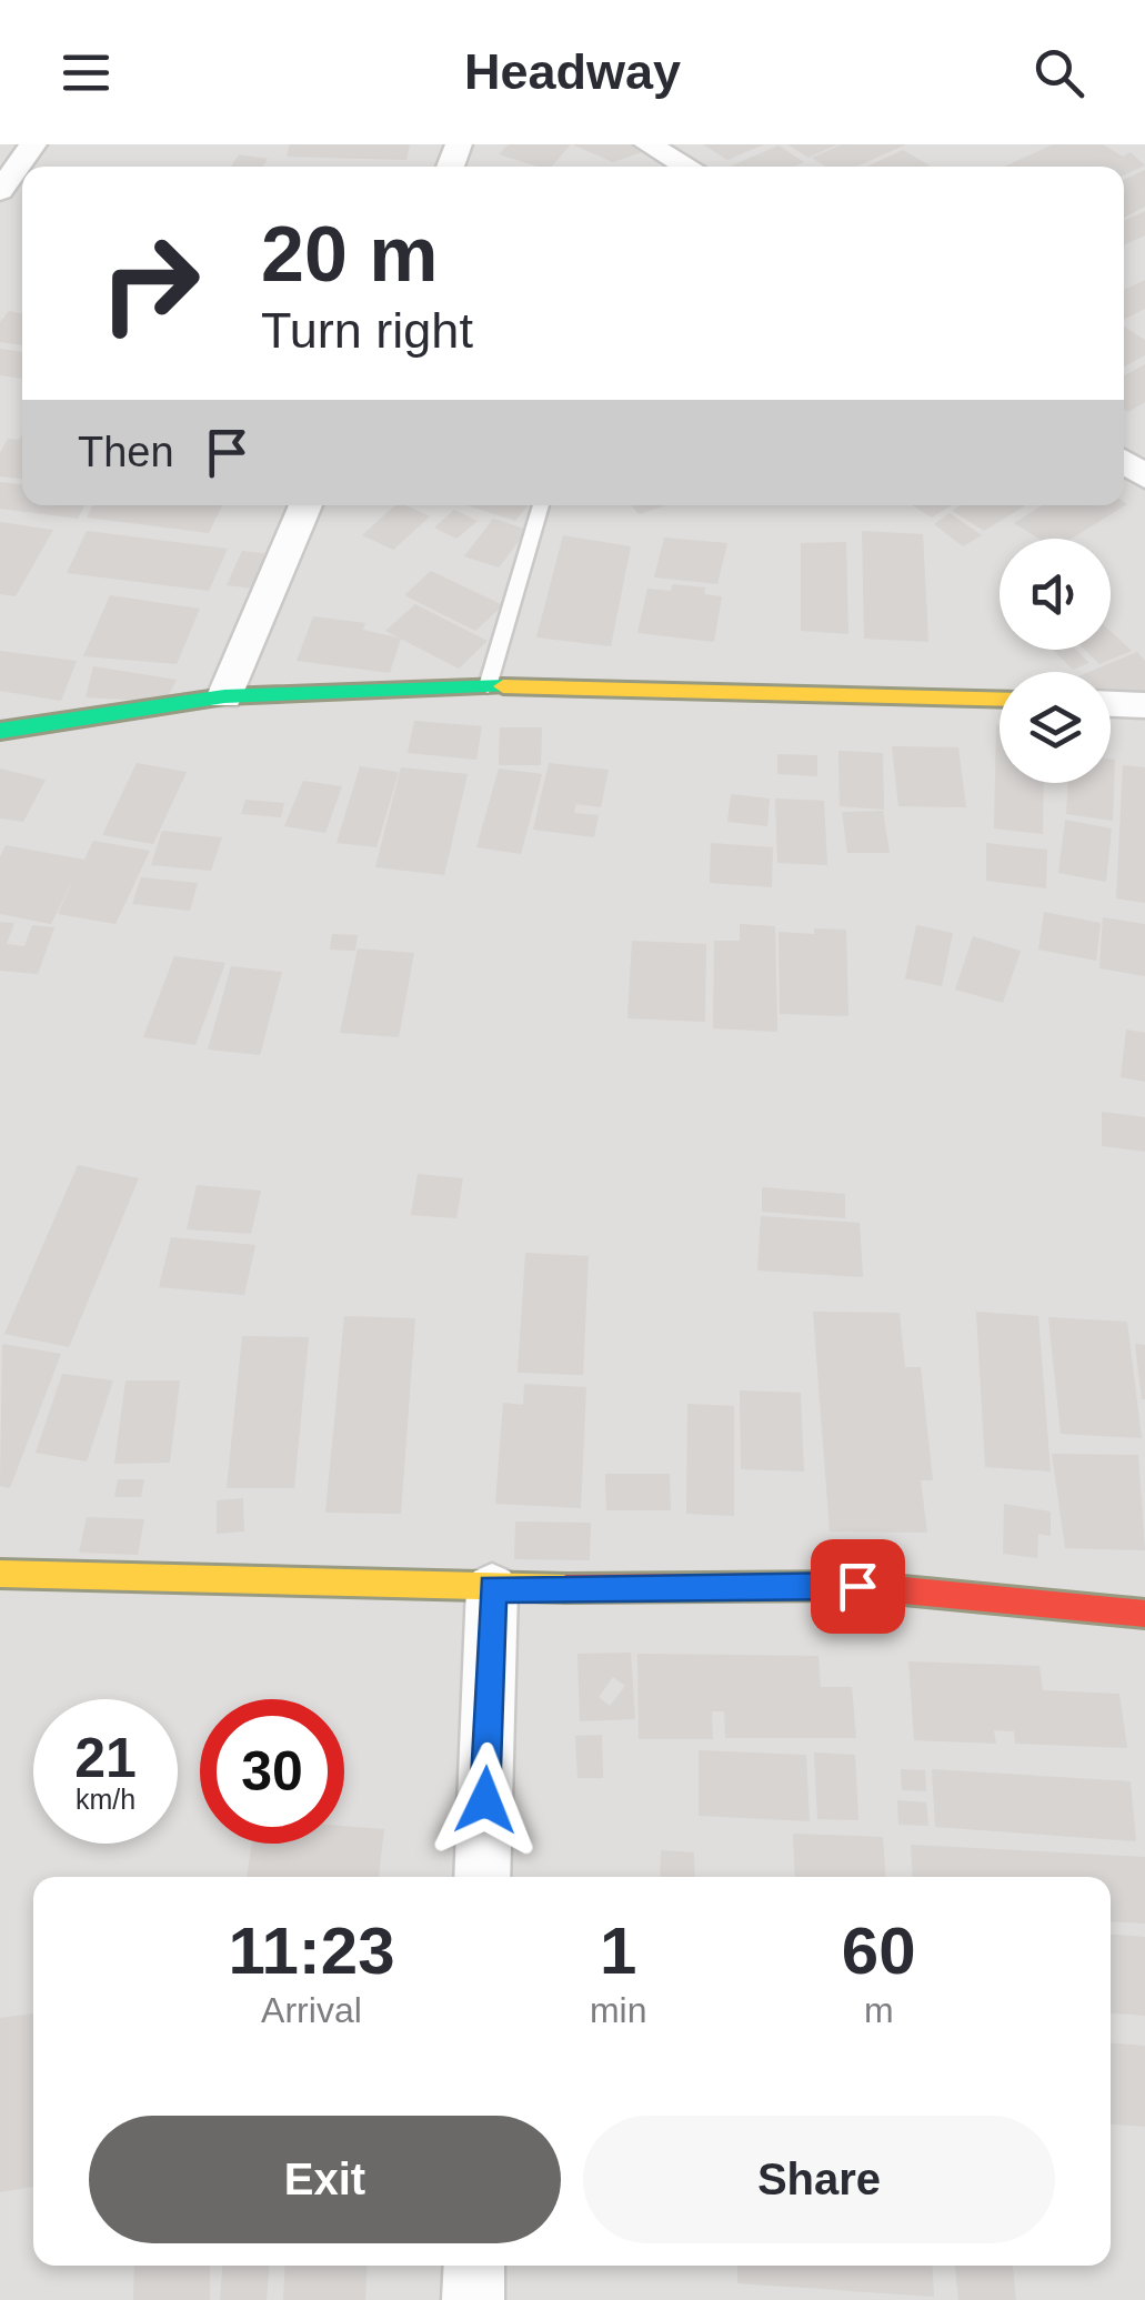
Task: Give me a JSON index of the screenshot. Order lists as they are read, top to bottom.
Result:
{
  "page": {
    "header": "Headway",
    "turn": ["20 m", "Turn right"],
    "then": "Then",
    "speed": "21 km/h",
    "limit": "30",
    "eta": [
      "11:23",
      "Arrival",
      "1",
      "min",
      "60",
      "m"
    ],
    "buttons": ["Exit", "Share"]
  }
}
